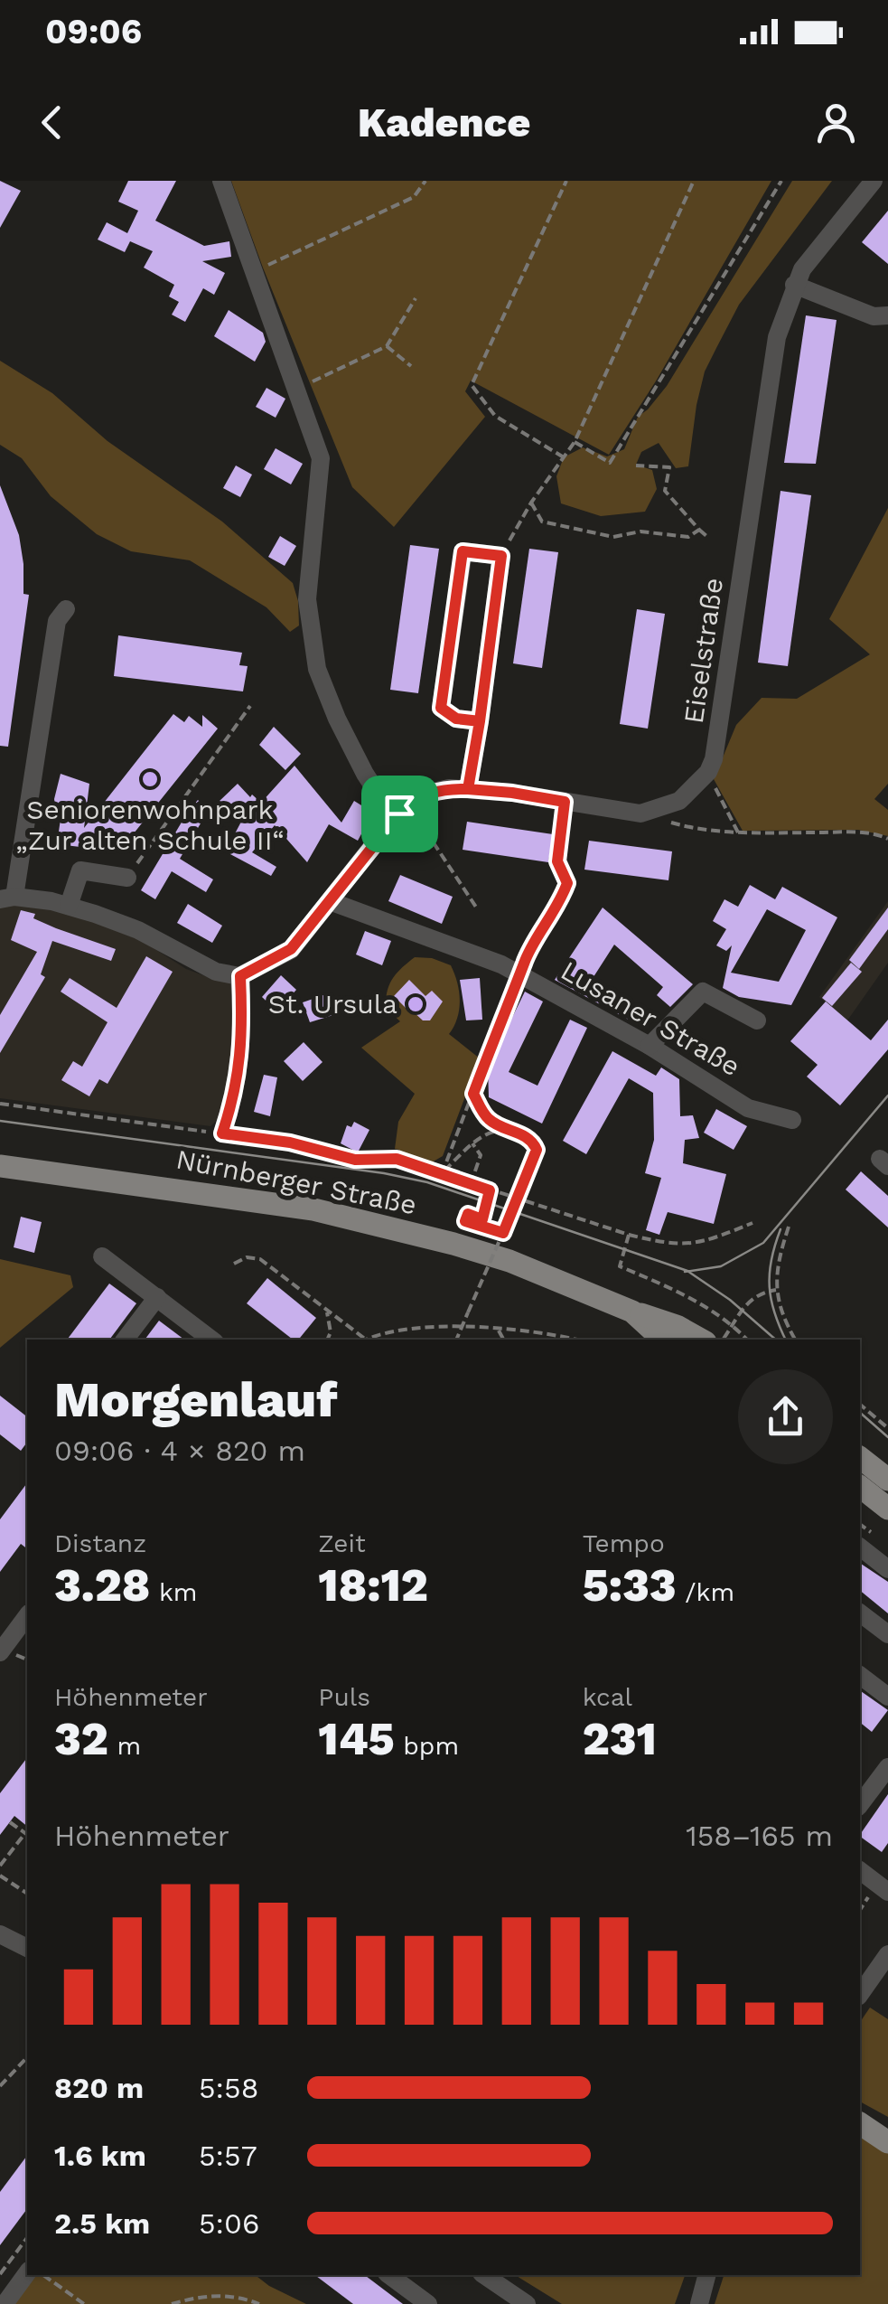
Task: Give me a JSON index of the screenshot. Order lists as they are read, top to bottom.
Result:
{
  "streets": {
    "main road": ["Nürnberger Straße"],
    "street": ["Eiselstraße", "Lusaner Straße"]
  },
  "places": ["Seniorenwohnpark „Zur alten Schule II“", "St. Ursula"],
  "page": {
    "status": "09:06",
    "header": "Kadence",
    "heading": ["Morgenlauf", "09:06 · 4 × 820 m"],
    "stats": [
      ["Distanz", "3.28 km"],
      ["Zeit", "18:12"],
      ["Tempo", "5:33 /km"],
      ["Höhenmeter", "32 m"],
      ["Puls", "145 bpm"],
      ["kcal", "231"]
    ],
    "chart": ["Höhenmeter", "158–165 m"],
    "list": [
      {
        "name": "820 m",
        "note": "5:58"
      },
      {
        "name": "1.6 km",
        "note": "5:57"
      },
      {
        "name": "2.5 km",
        "note": "5:06"
      }
    ]
  }
}
